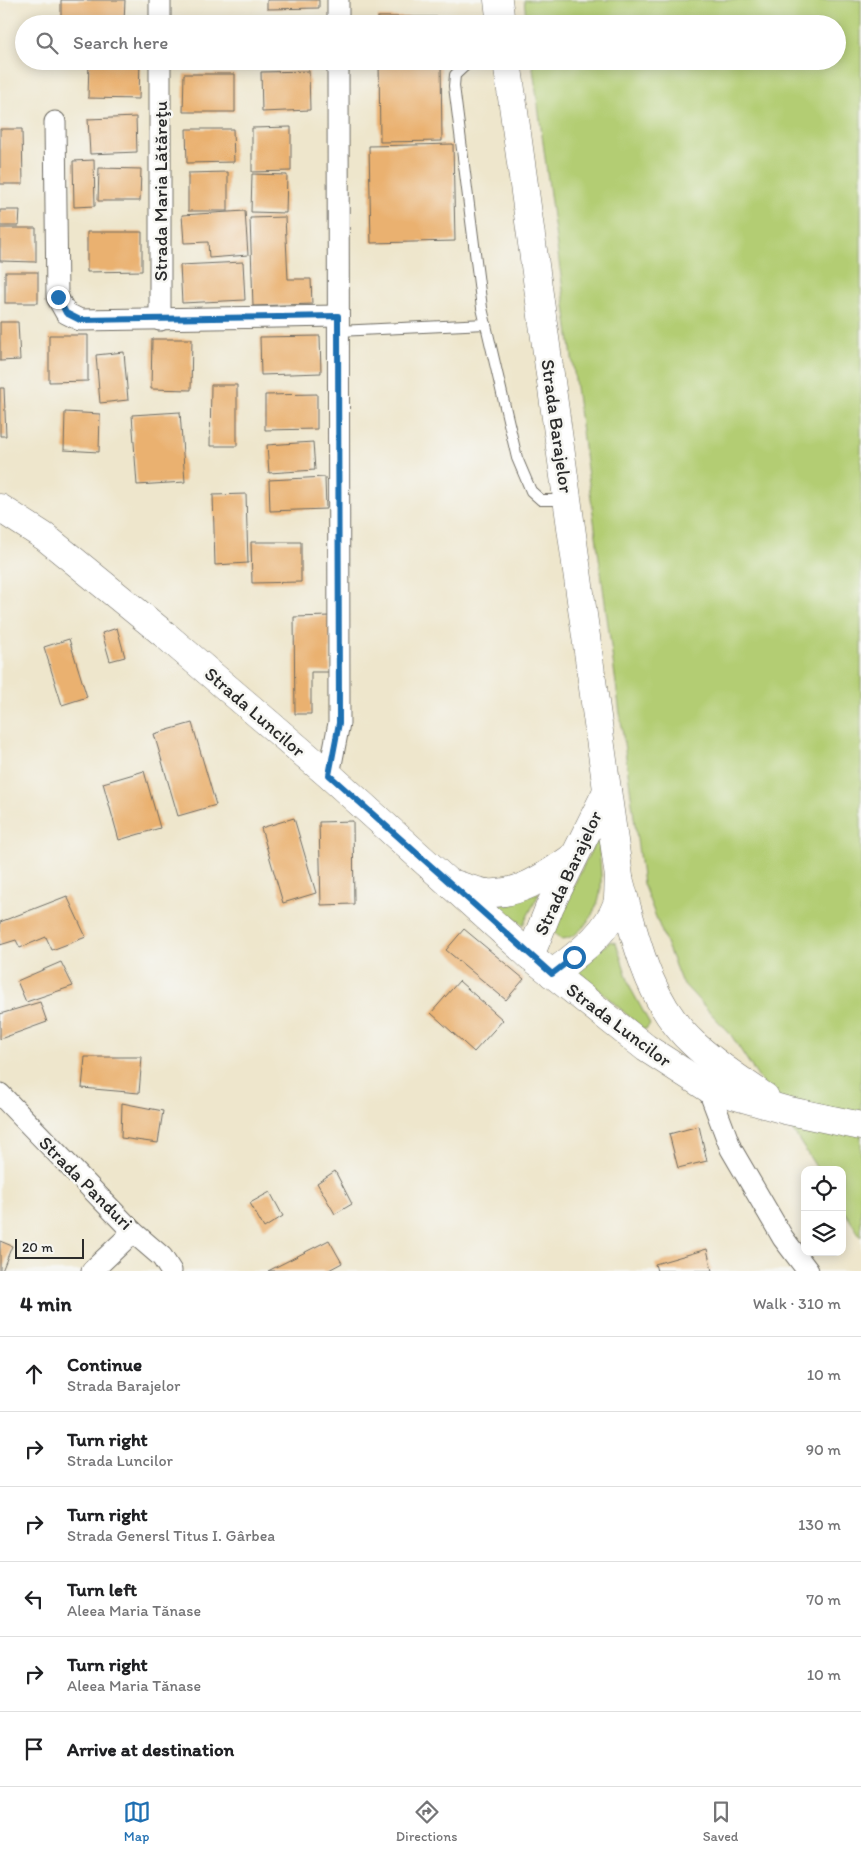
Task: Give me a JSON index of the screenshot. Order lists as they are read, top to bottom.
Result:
{
  "streets": {
    "main road": ["Strada Barajelor", "Strada Luncilor"],
    "street": ["Strada Maria Lătăreţu", "Strada Panduri"]
  },
  "crossings": [
    ["Strada Barajelor", "Strada Luncilor"]
  ],
  "scale_bar": "20 m",
  "page": {
    "search": "Search here",
    "scale": "20 m",
    "heading": ["4 min", "Walk · 310 m"],
    "list": [
      ["Continue", "Strada Barajelor", "10 m"],
      ["Turn right", "Strada Luncilor", "90 m"],
      ["Turn right", "Strada Genersl Titus I. Gârbea", "130 m"],
      ["Turn left", "Aleea Maria Tănase", "70 m"],
      ["Turn right", "Aleea Maria Tănase", "10 m"],
      "Arrive at destination"
    ],
    "nav": ["Map", "Directions", "Saved"]
  }
}
